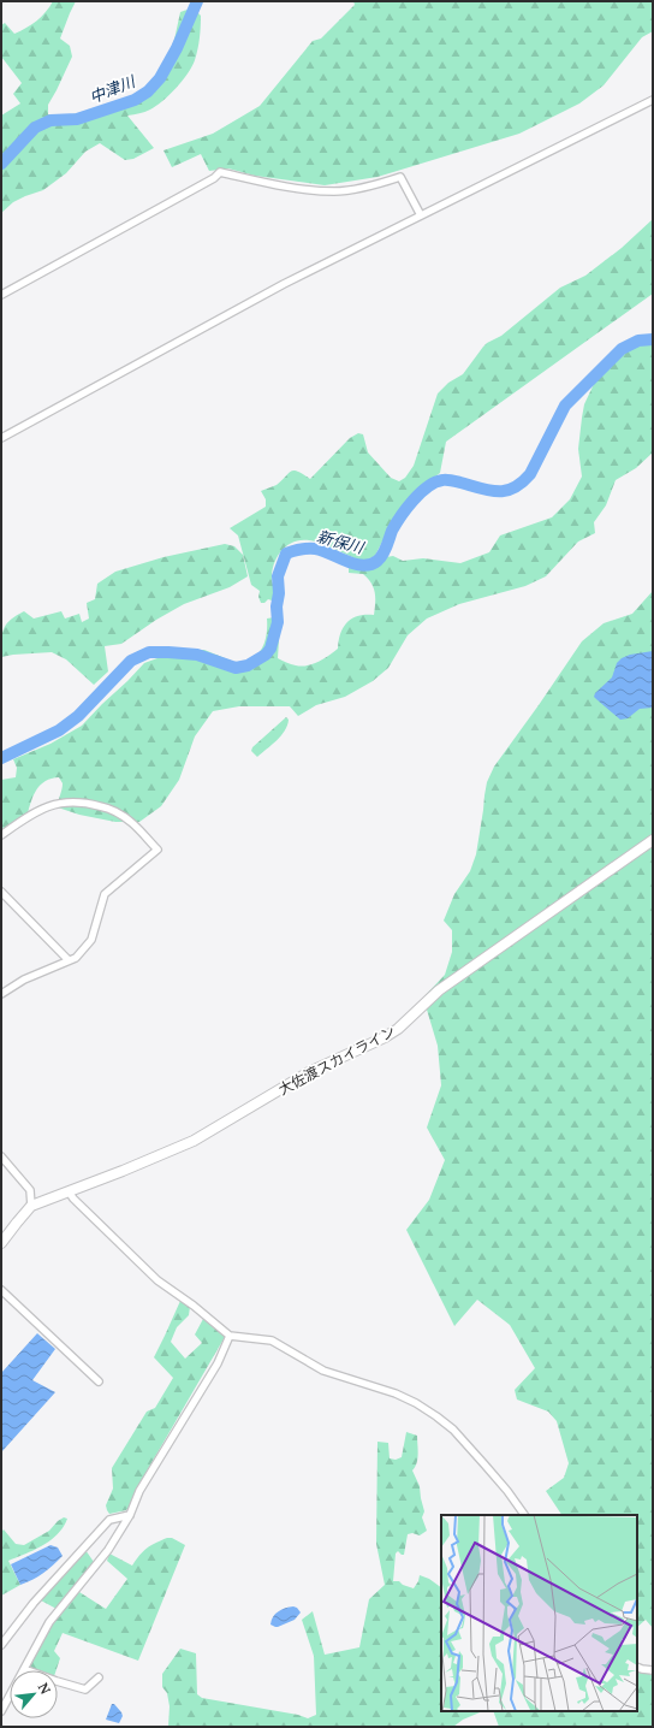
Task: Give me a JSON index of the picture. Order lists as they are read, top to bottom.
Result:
{
  "streets": {
    "street": ["大佐渡スカイライン"]
  },
  "water": ["中津川", "新保川"],
  "north": "top right"
}
